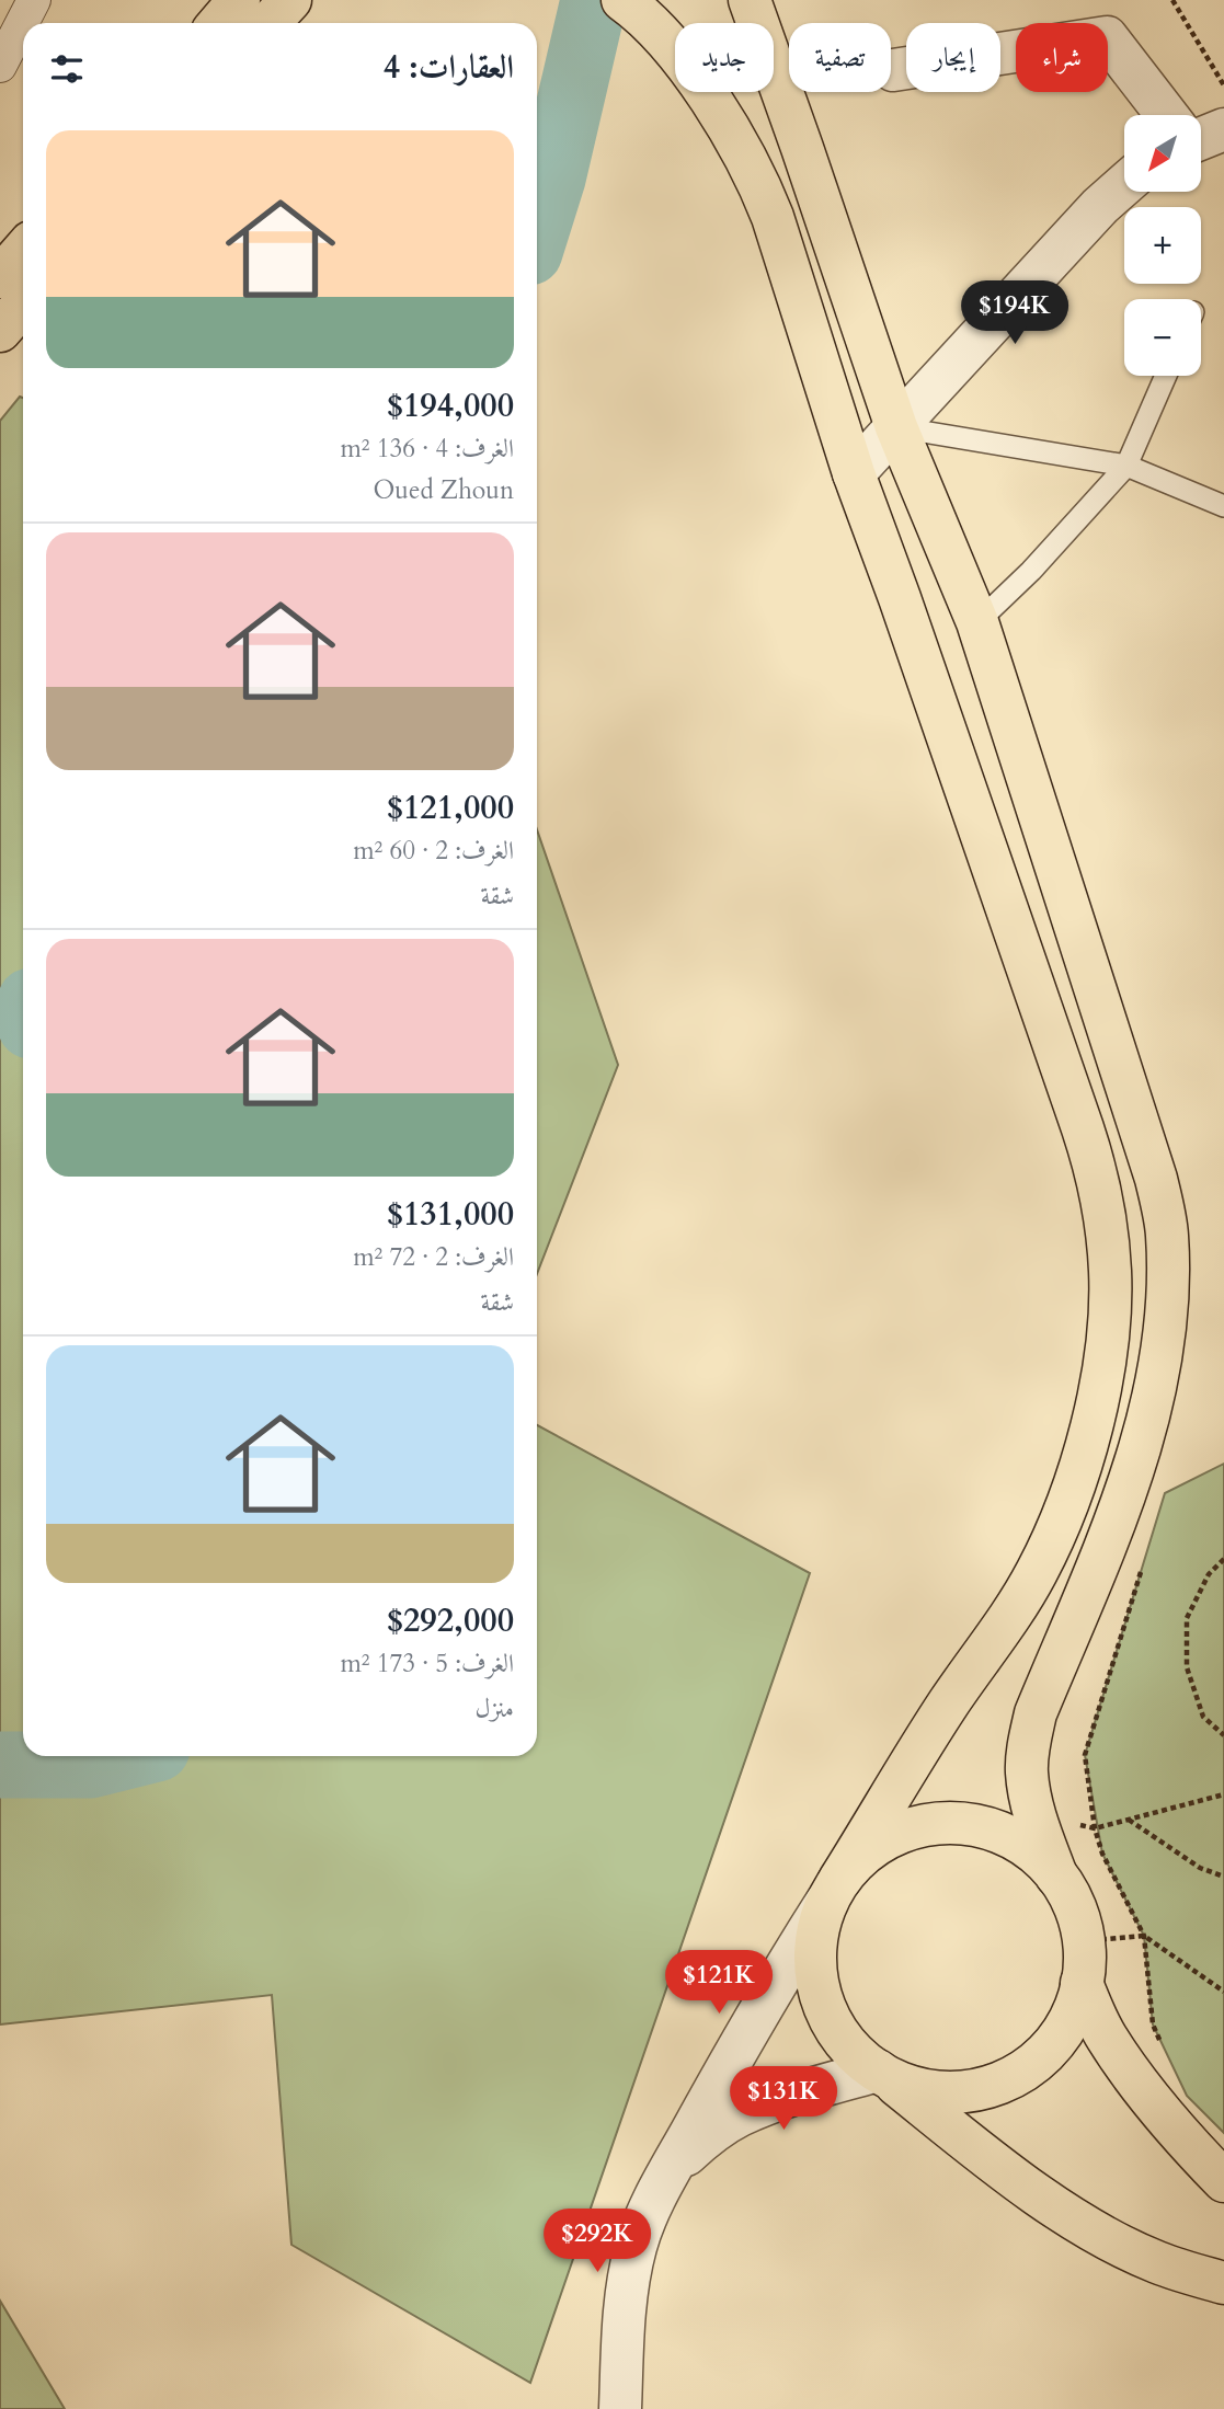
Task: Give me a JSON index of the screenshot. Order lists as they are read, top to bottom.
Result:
{
  "north": "bottom left",
  "page": {
    "chip": [
      "شراء",
      "إيجار",
      "تصفية",
      "جديد"
    ],
    "heading": "العقارات: 4",
    "map_buttons": ["+", "−"],
    "list": [
      {
        "name": "$194,000",
        "note": "الغرف: 4 · 136 m² · Oued Zhoun"
      },
      {
        "name": "$121,000",
        "note": "الغرف: 2 · 60 m² · شقة"
      },
      {
        "name": "$131,000",
        "note": "الغرف: 2 · 72 m² · شقة"
      },
      {
        "name": "$292,000",
        "note": "الغرف: 5 · 173 m² · منزل"
      }
    ],
    "price": [
      "$194K",
      "$121K",
      "$131K",
      "$292K"
    ]
  }
}
